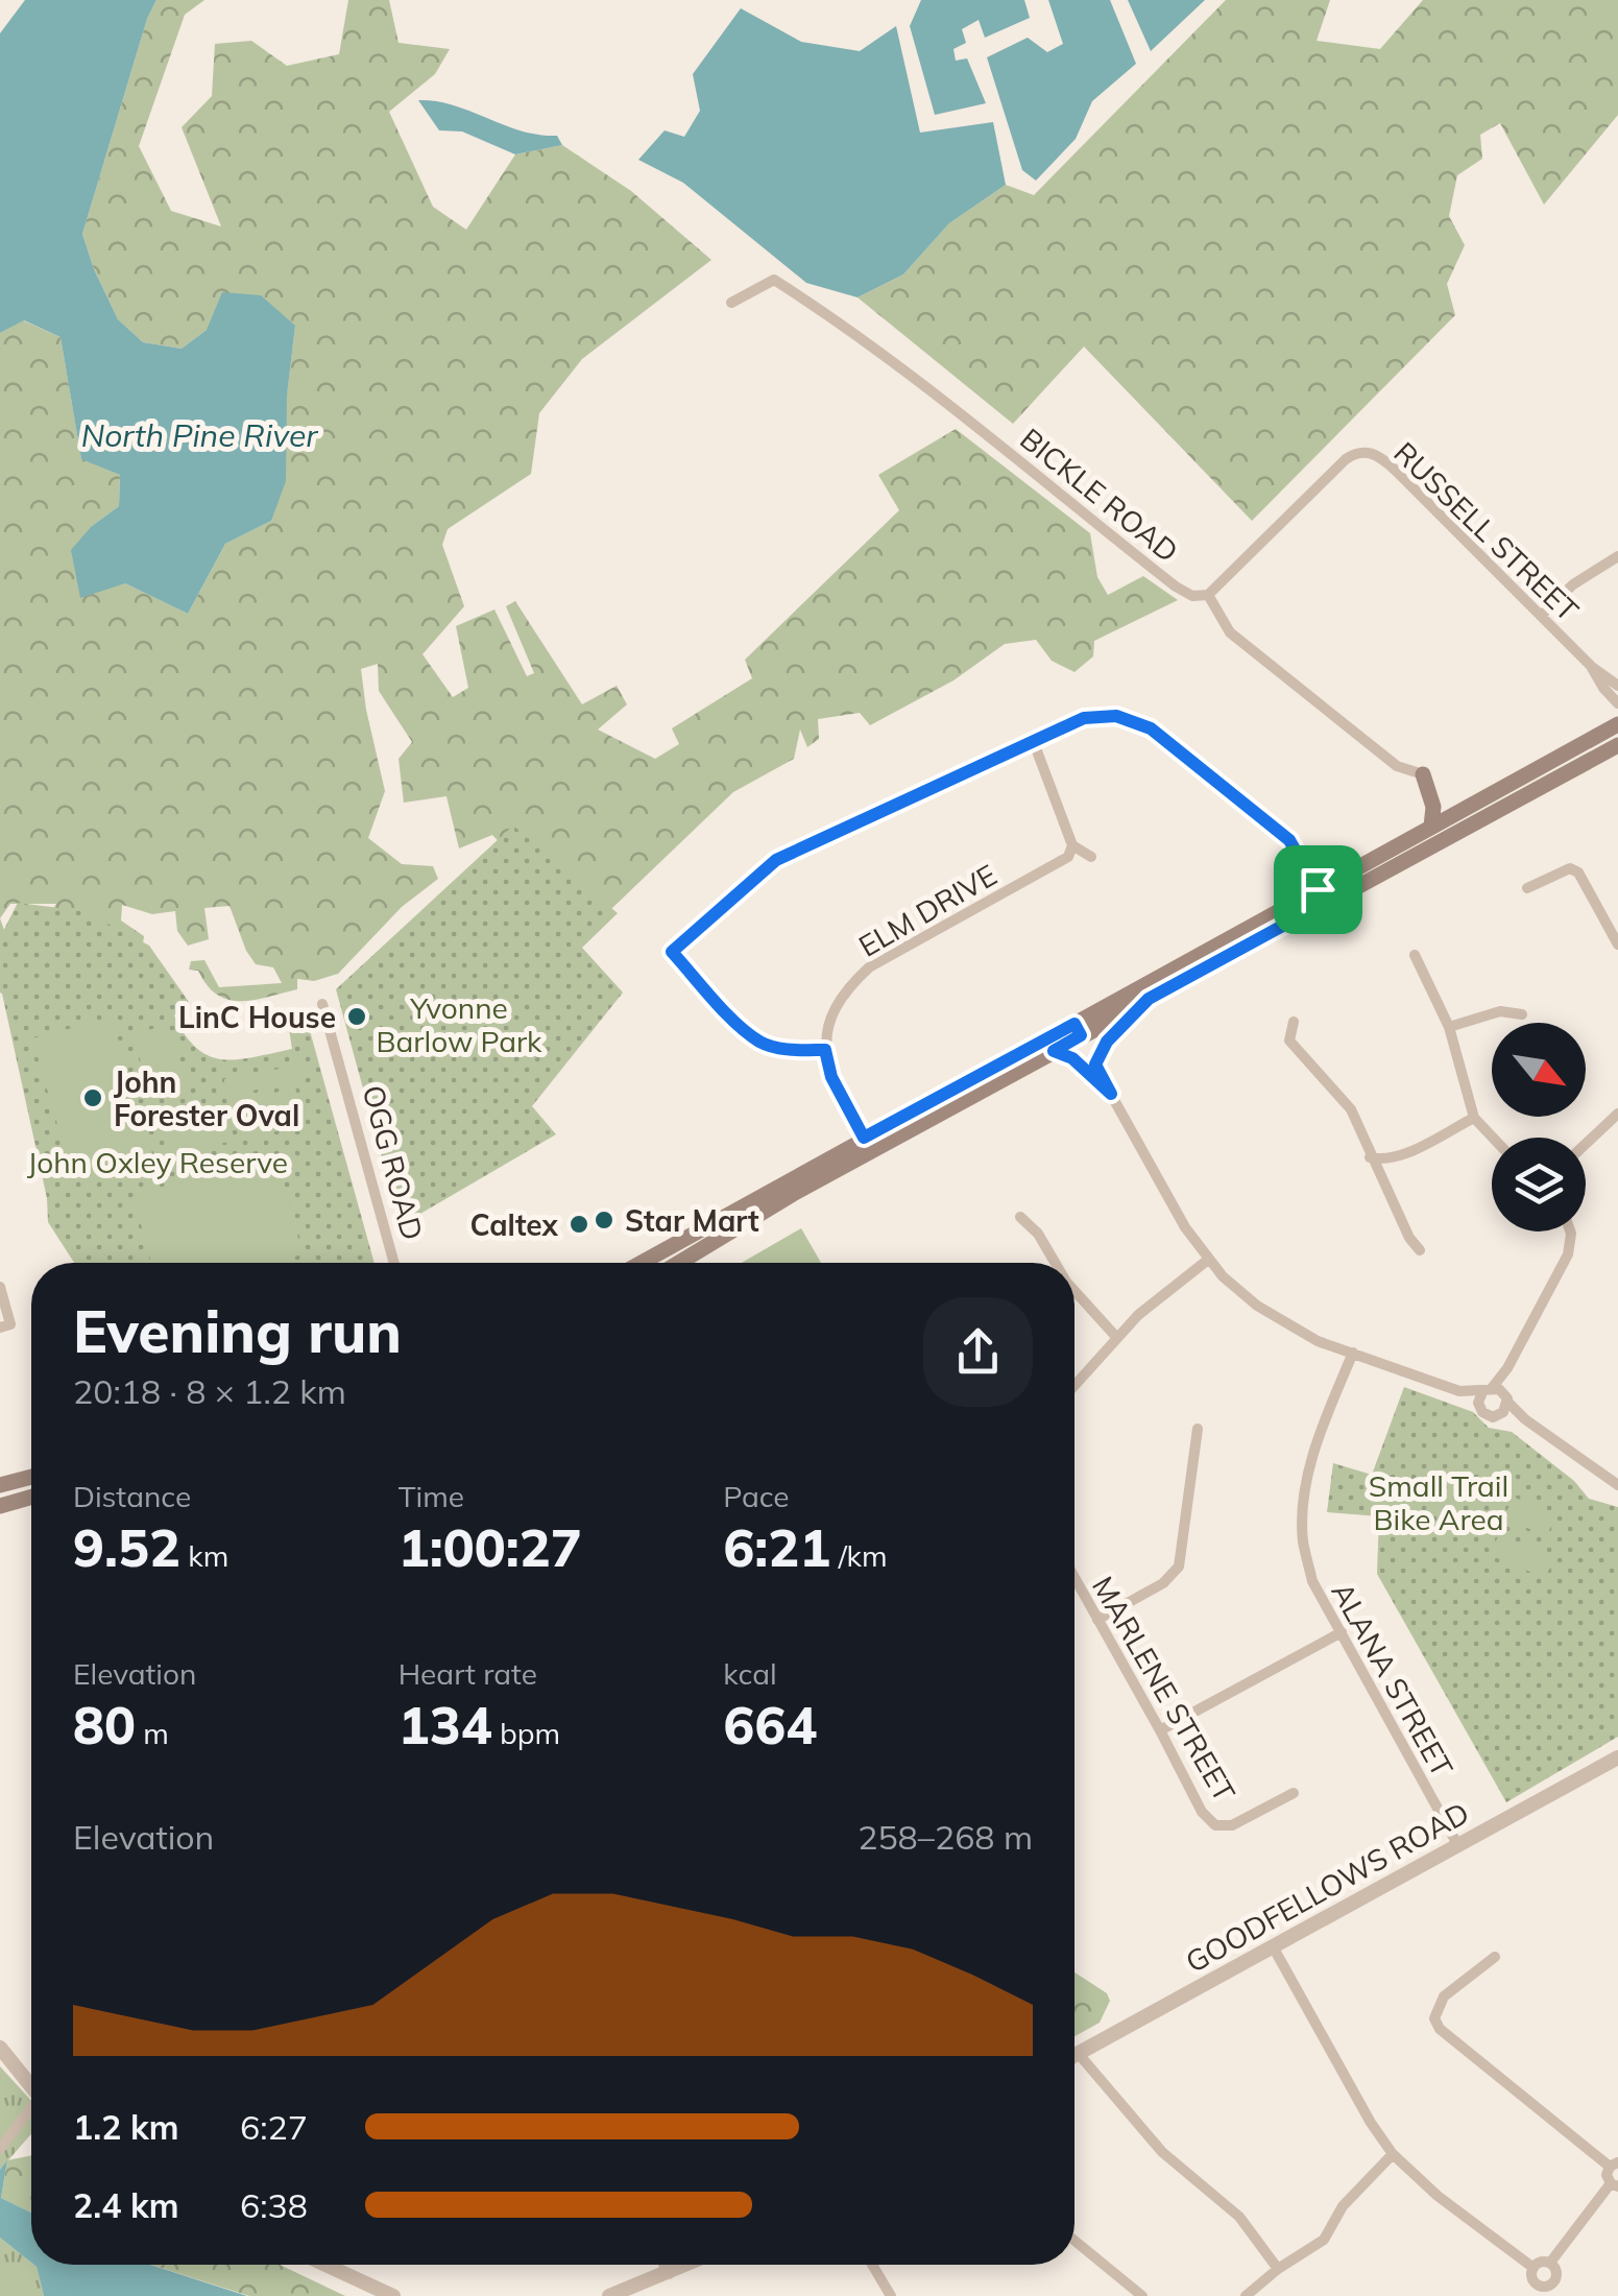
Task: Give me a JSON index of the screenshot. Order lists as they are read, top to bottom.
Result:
{
  "streets": {
    "street": [
      "BICKLE ROAD",
      "RUSSELL STREET",
      "ELM DRIVE",
      "OGG ROAD",
      "ALANA STREET",
      "MARLENE STREET",
      "GOODFELLOWS ROAD"
    ]
  },
  "crossings": [
    ["BICKLE ROAD", "RUSSELL STREET"],
    ["ALANA STREET", "GOODFELLOWS ROAD"]
  ],
  "water": ["North Pine River"],
  "parks": ["Yvonne Barlow Park", "John Oxley Reserve", "Small Trail Bike Area"],
  "places": [
    "LinC House",
    "John Forester Oval",
    "Star Mart",
    "Caltex"
  ],
  "north": "bottom right",
  "page": {
    "heading": ["Evening run", "20:18 · 8 × 1.2 km"],
    "stats": [
      ["Distance", "9.52 km"],
      ["Time", "1:00:27"],
      ["Pace", "6:21 /km"],
      ["Elevation", "80 m"],
      ["Heart rate", "134 bpm"],
      ["kcal", "664"]
    ],
    "chart": ["Elevation", "258–268 m"],
    "list": [
      {
        "name": "1.2 km",
        "note": "6:27"
      },
      {
        "name": "2.4 km",
        "note": "6:38"
      }
    ]
  }
}
